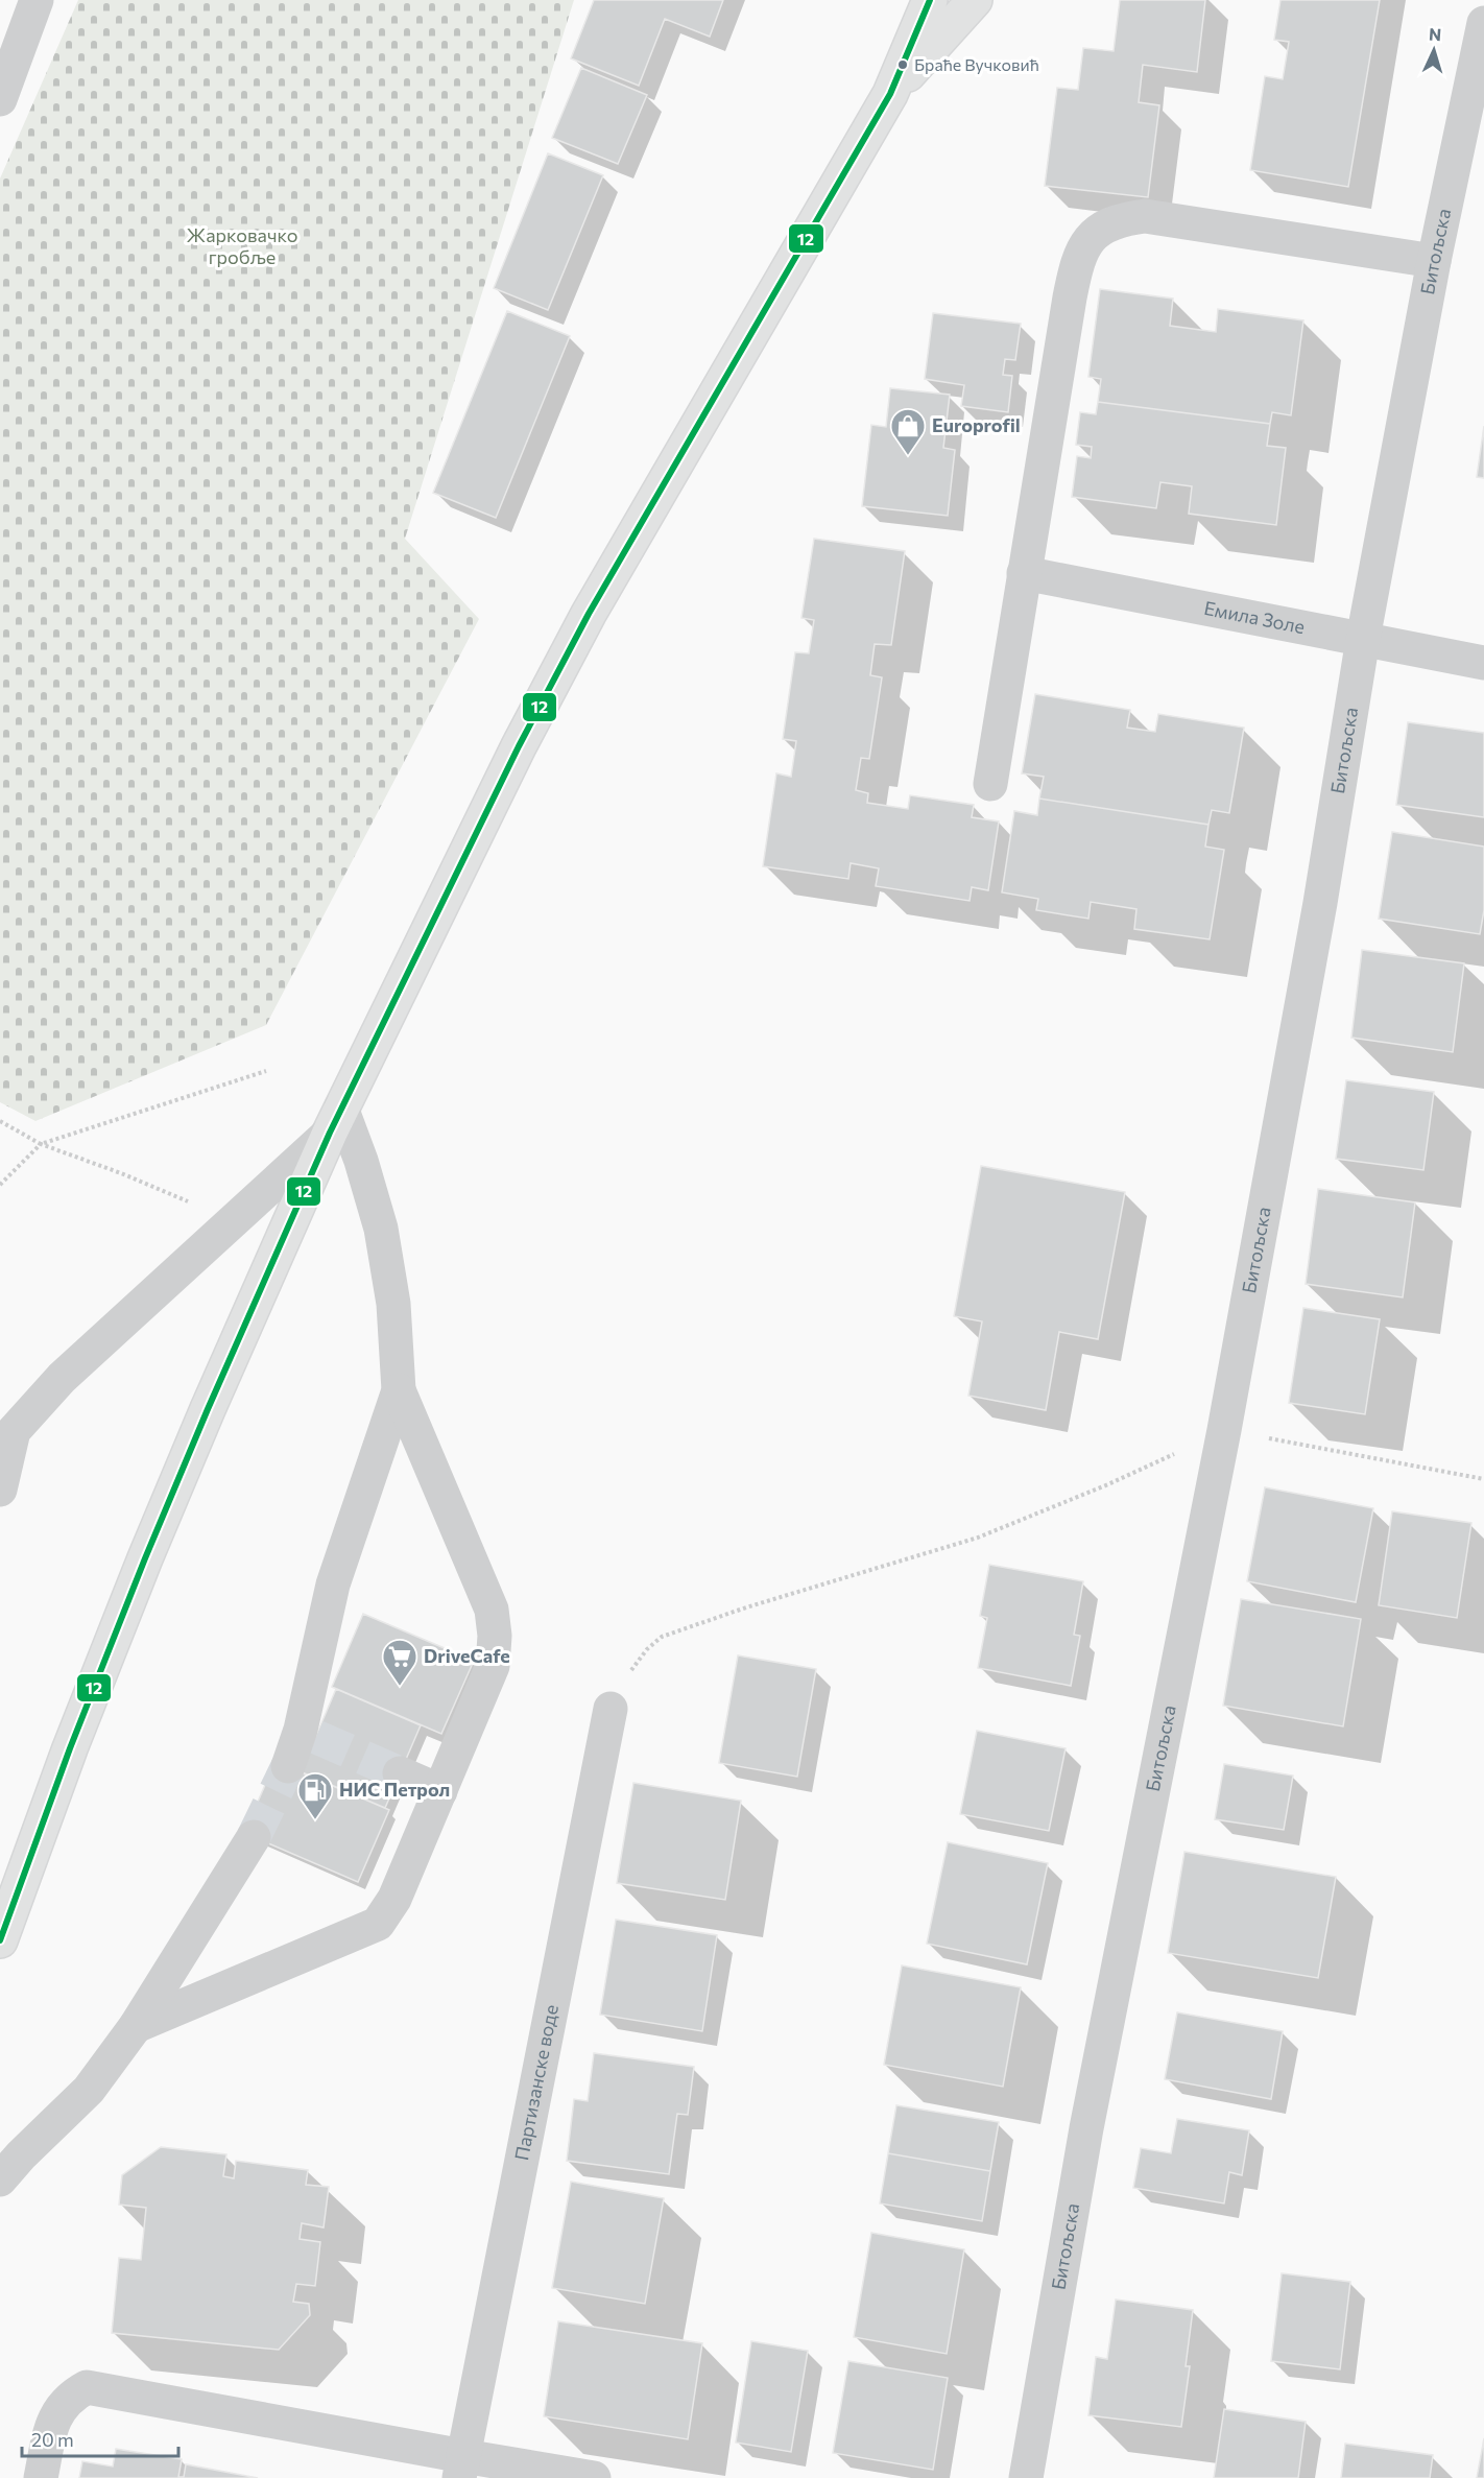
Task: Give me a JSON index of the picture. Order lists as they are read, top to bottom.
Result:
{
  "streets": {
    "street": ["Битољска", "Емила Золе", "Партизанске воде"]
  },
  "crossings": [
    ["Битољска", "Емила Золе"]
  ],
  "parks": ["Жарковачко гробље"],
  "places": {
    "other": ["Браће Вучковић"],
    "shop": ["Europrofil"],
    "supermarket": ["DriveCafe"],
    "fuel station": ["НИС Петрол"]
  },
  "lines": ["transit line 12"],
  "scale_bar": "20 m",
  "north": "top"
}
